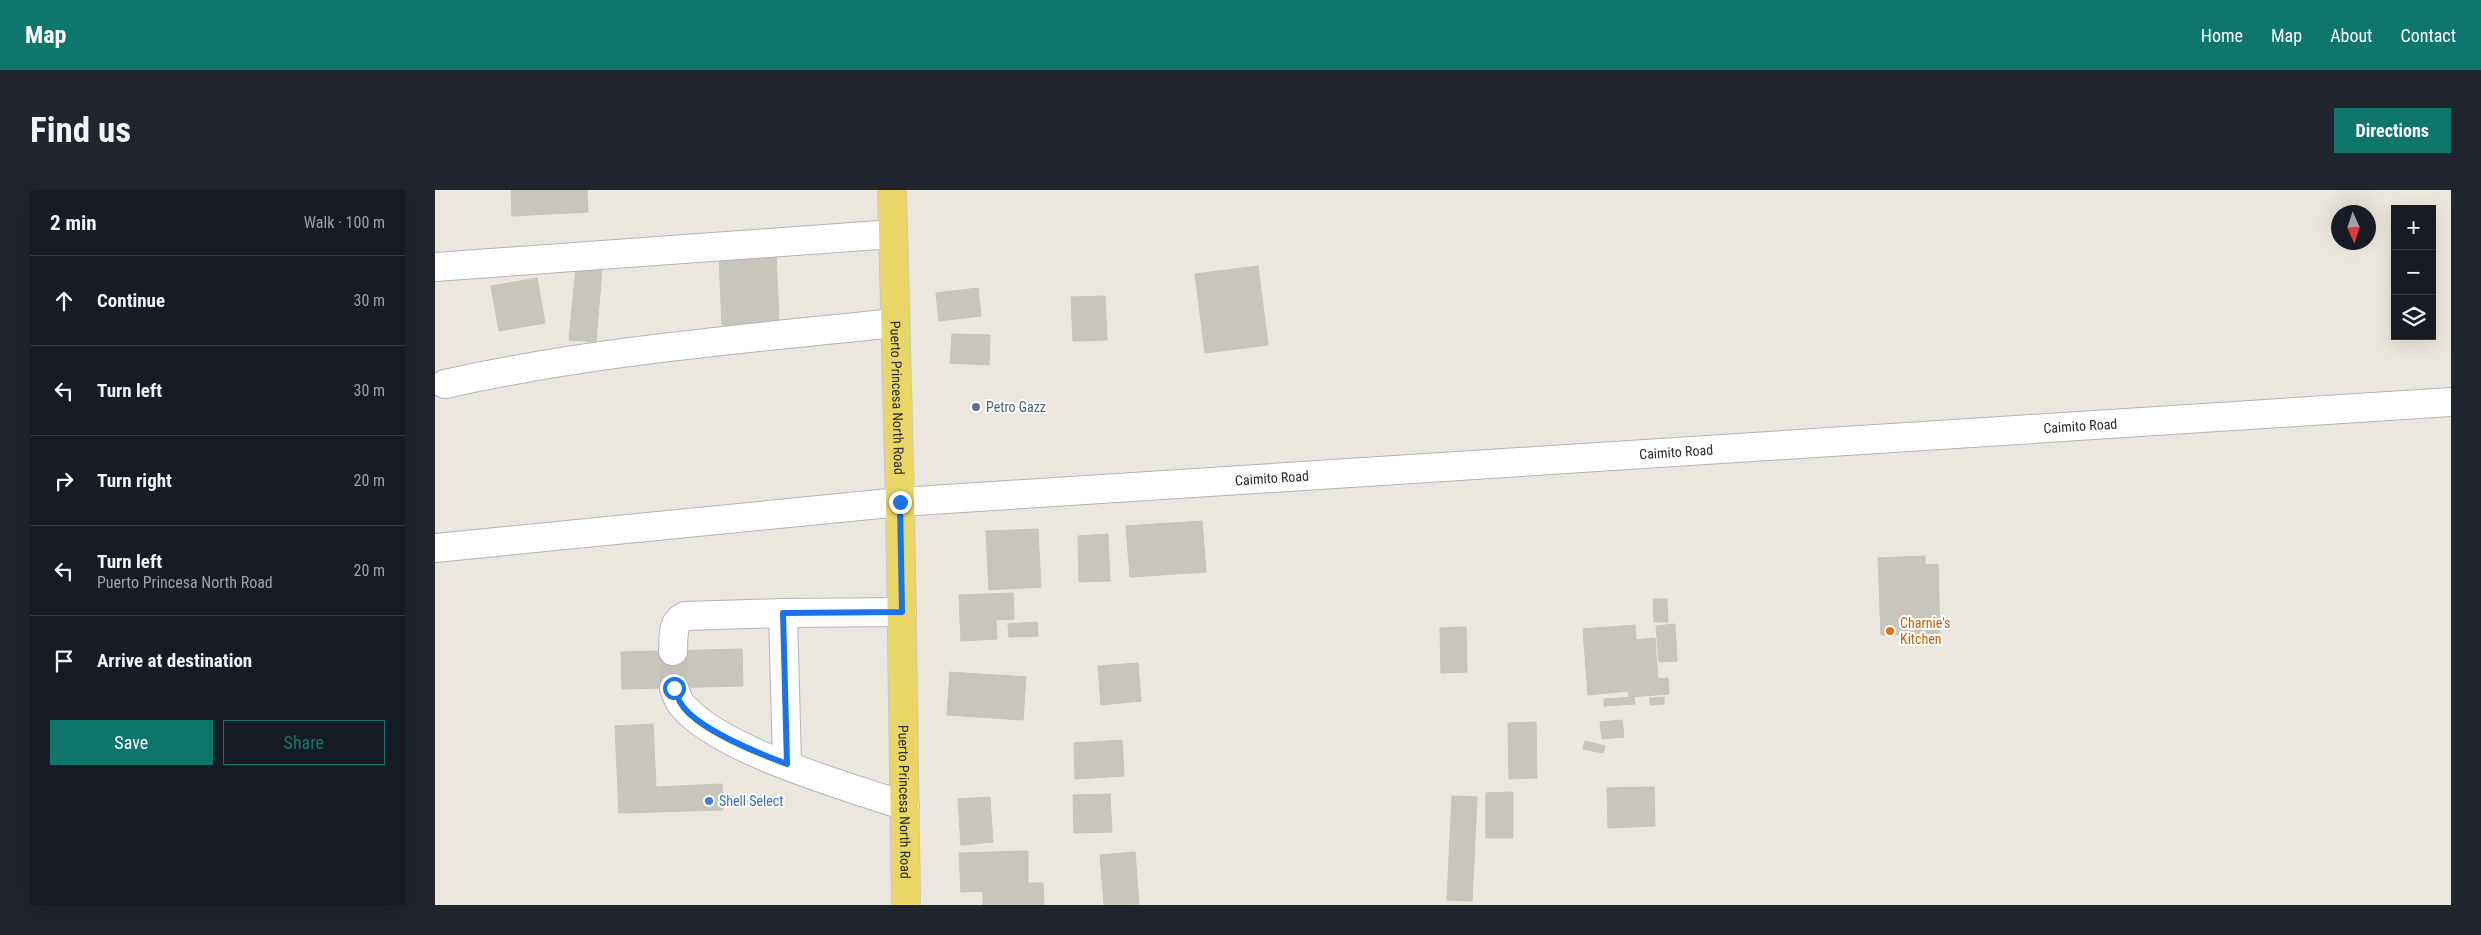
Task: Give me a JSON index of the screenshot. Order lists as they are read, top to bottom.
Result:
{
  "streets": {
    "main road": ["Puerto Princesa North Road"],
    "street": ["Caimito Road"]
  },
  "crossings": [
    ["Puerto Princesa North Road", "Caimito Road"]
  ],
  "places": ["Petro Gazz", "Charnie's Kitchen", "Shell Select"],
  "north": "bottom",
  "page": {
    "header": "Map",
    "nav": [
      "Home",
      "Map",
      "About",
      "Contact"
    ],
    "buttons": [
      "Directions",
      ["Save", "Share"]
    ],
    "title": "Find us",
    "heading": ["2 min", "Walk · 100 m"],
    "map_buttons": ["+", "−"],
    "list": [
      ["Continue", "30 m"],
      ["Turn left", "30 m"],
      ["Turn right", "20 m"],
      ["Turn left", "Puerto Princesa North Road", "20 m"],
      "Arrive at destination"
    ]
  }
}
